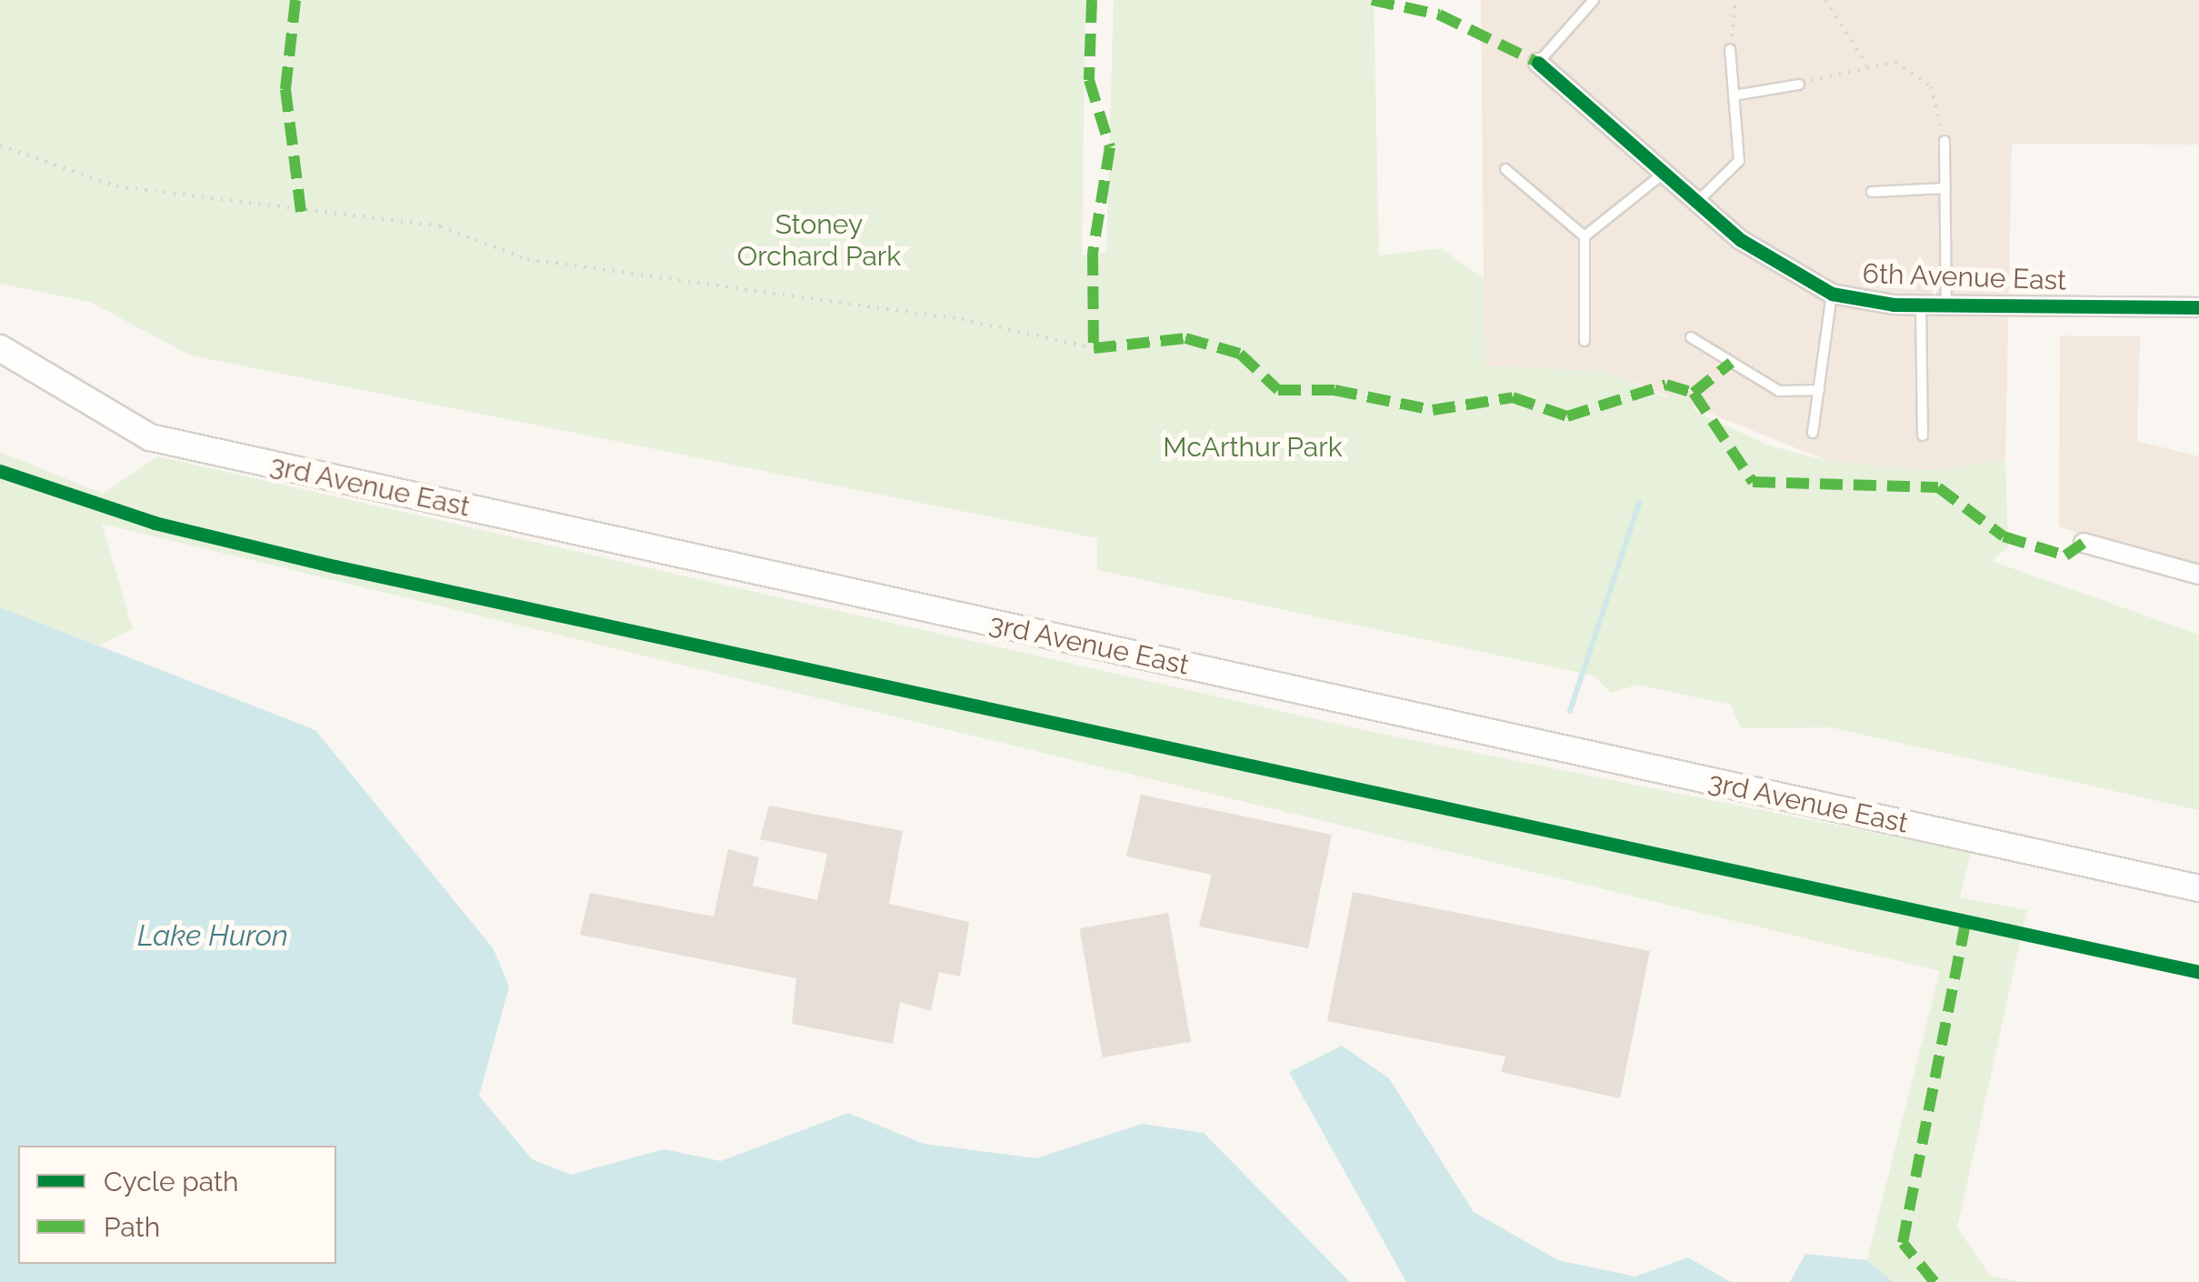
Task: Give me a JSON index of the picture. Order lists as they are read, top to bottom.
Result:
{
  "streets": {
    "main road": ["3rd Avenue East"],
    "street": ["6th Avenue East"]
  },
  "water": ["Lake Huron"],
  "parks": ["Stoney Orchard Park", "McArthur Park"],
  "legend": ["Cycle path", "Path"]
}
